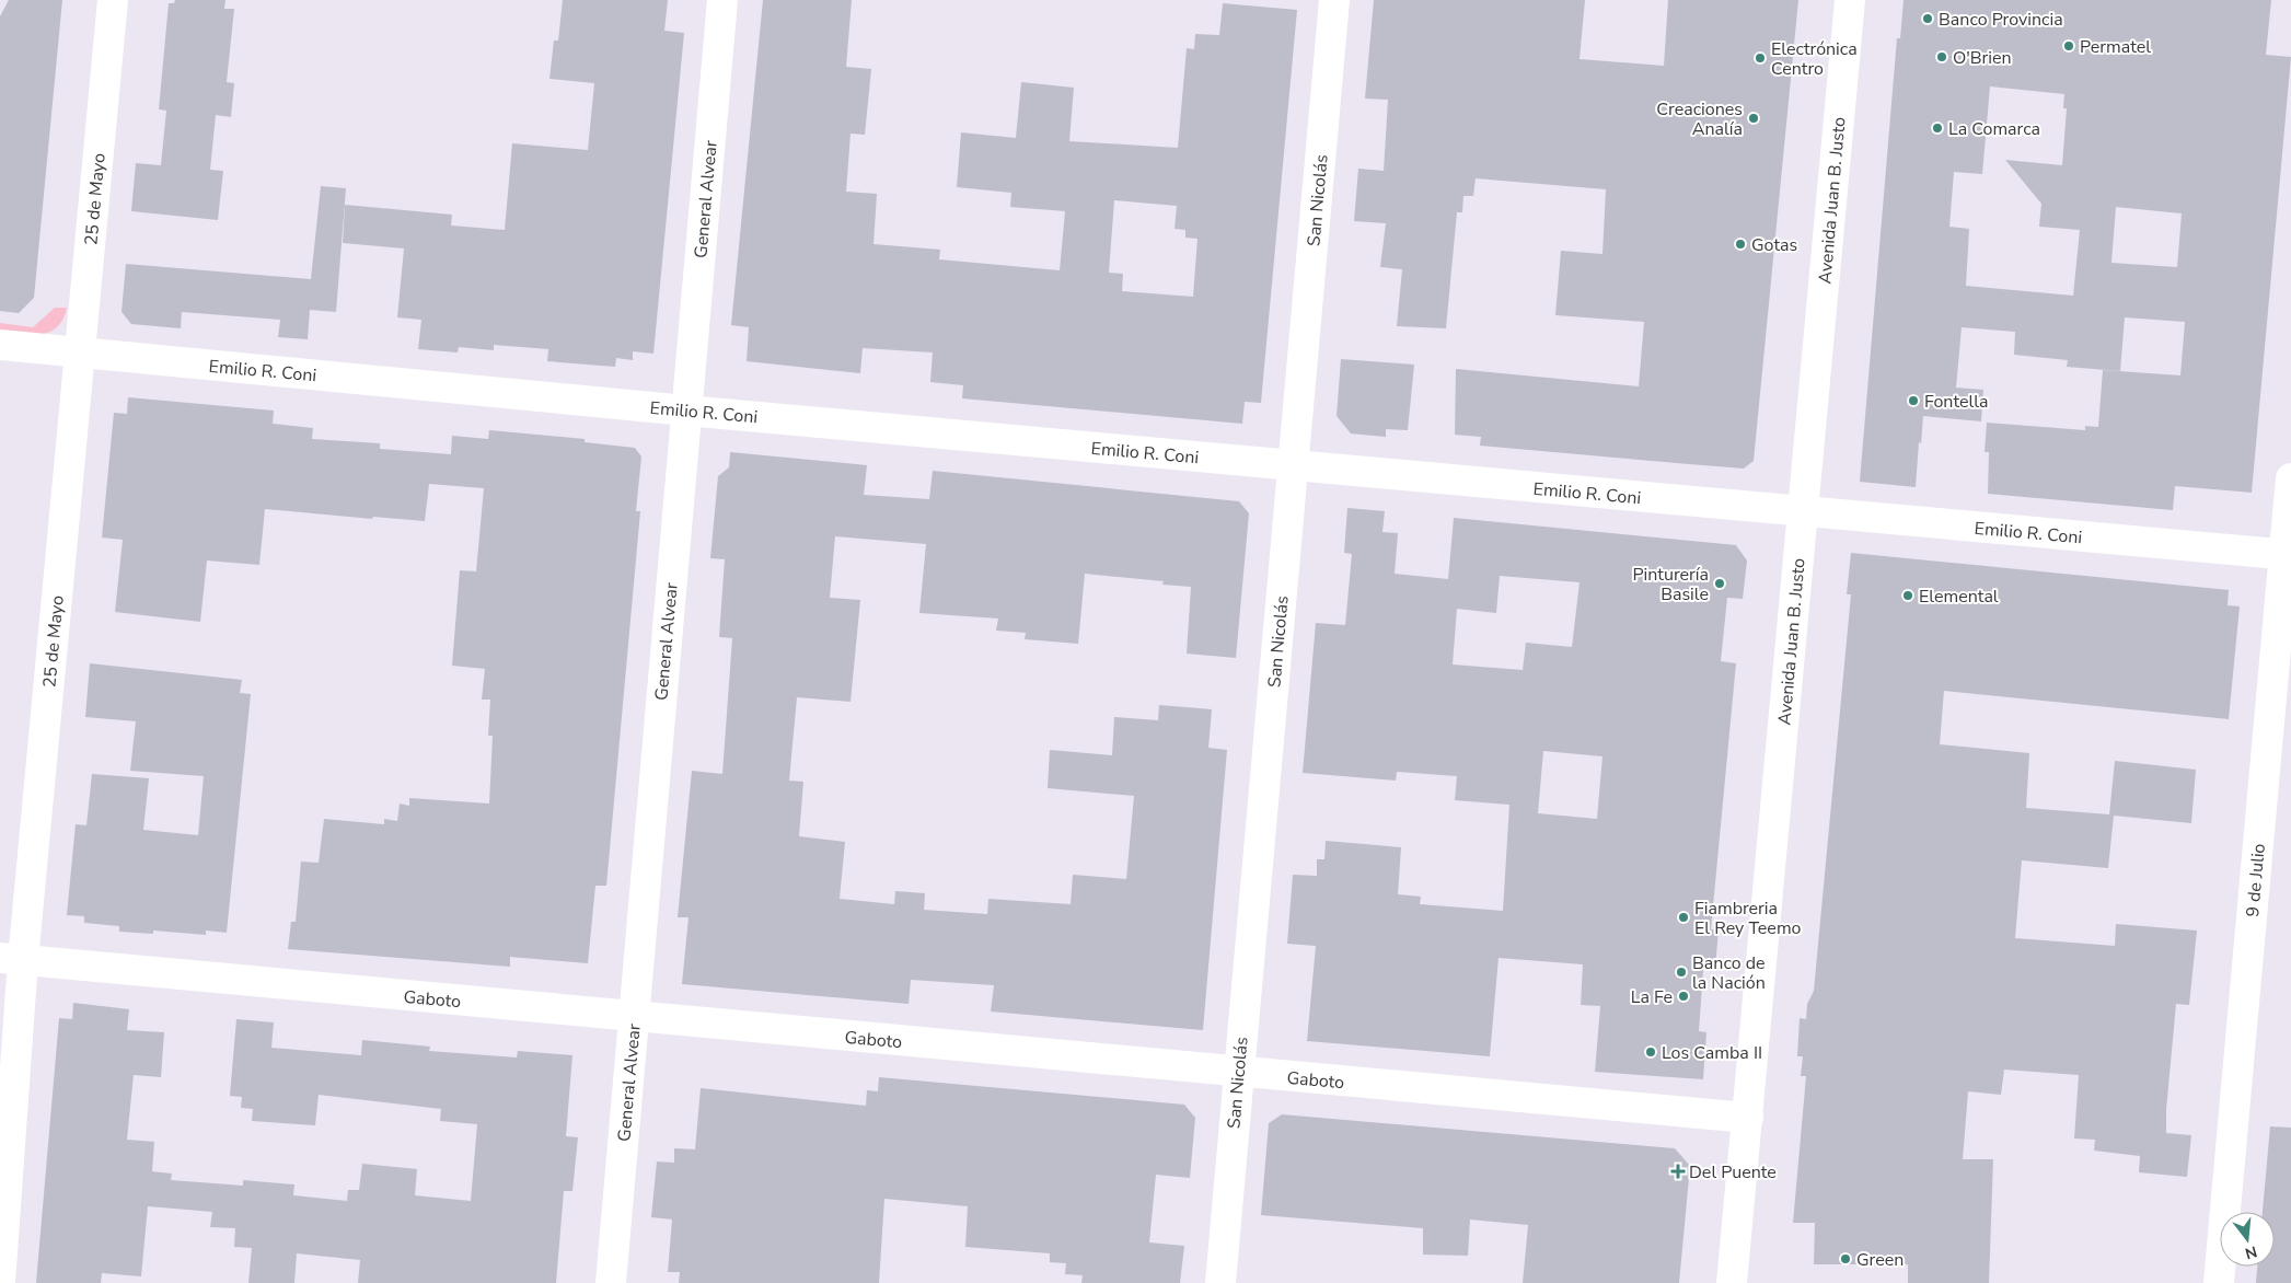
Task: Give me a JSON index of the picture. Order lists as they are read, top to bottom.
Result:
{
  "streets": {
    "street": [
      "25 de Mayo",
      "General Alvear",
      "San Nicolás",
      "Avenida Juan B. Justo",
      "Emilio R. Coni",
      "9 de Julio",
      "Gaboto"
    ]
  },
  "crossings": [
    ["25 de Mayo", "Emilio R. Coni"],
    ["25 de Mayo", "Gaboto"],
    ["General Alvear", "Emilio R. Coni"],
    ["General Alvear", "Gaboto"],
    ["San Nicolás", "Emilio R. Coni"],
    ["San Nicolás", "Gaboto"],
    ["Avenida Juan B. Justo", "Emilio R. Coni"],
    ["Avenida Juan B. Justo", "Gaboto"],
    ["Emilio R. Coni", "9 de Julio"]
  ],
  "places": {
    "other": [
      "Banco Provincia",
      "Permatel",
      "O'Brien",
      "Electrónica Centro",
      "Creaciones Analía",
      "La Comarca",
      "Gotas",
      "Fontella",
      "Pinturería Basile",
      "Elemental",
      "Fiambreria El Rey Teemo",
      "Banco de la Nación",
      "La Fe",
      "Los Camba II",
      "Green"
    ],
    "health": ["Del Puente"]
  },
  "north": "bottom"
}
